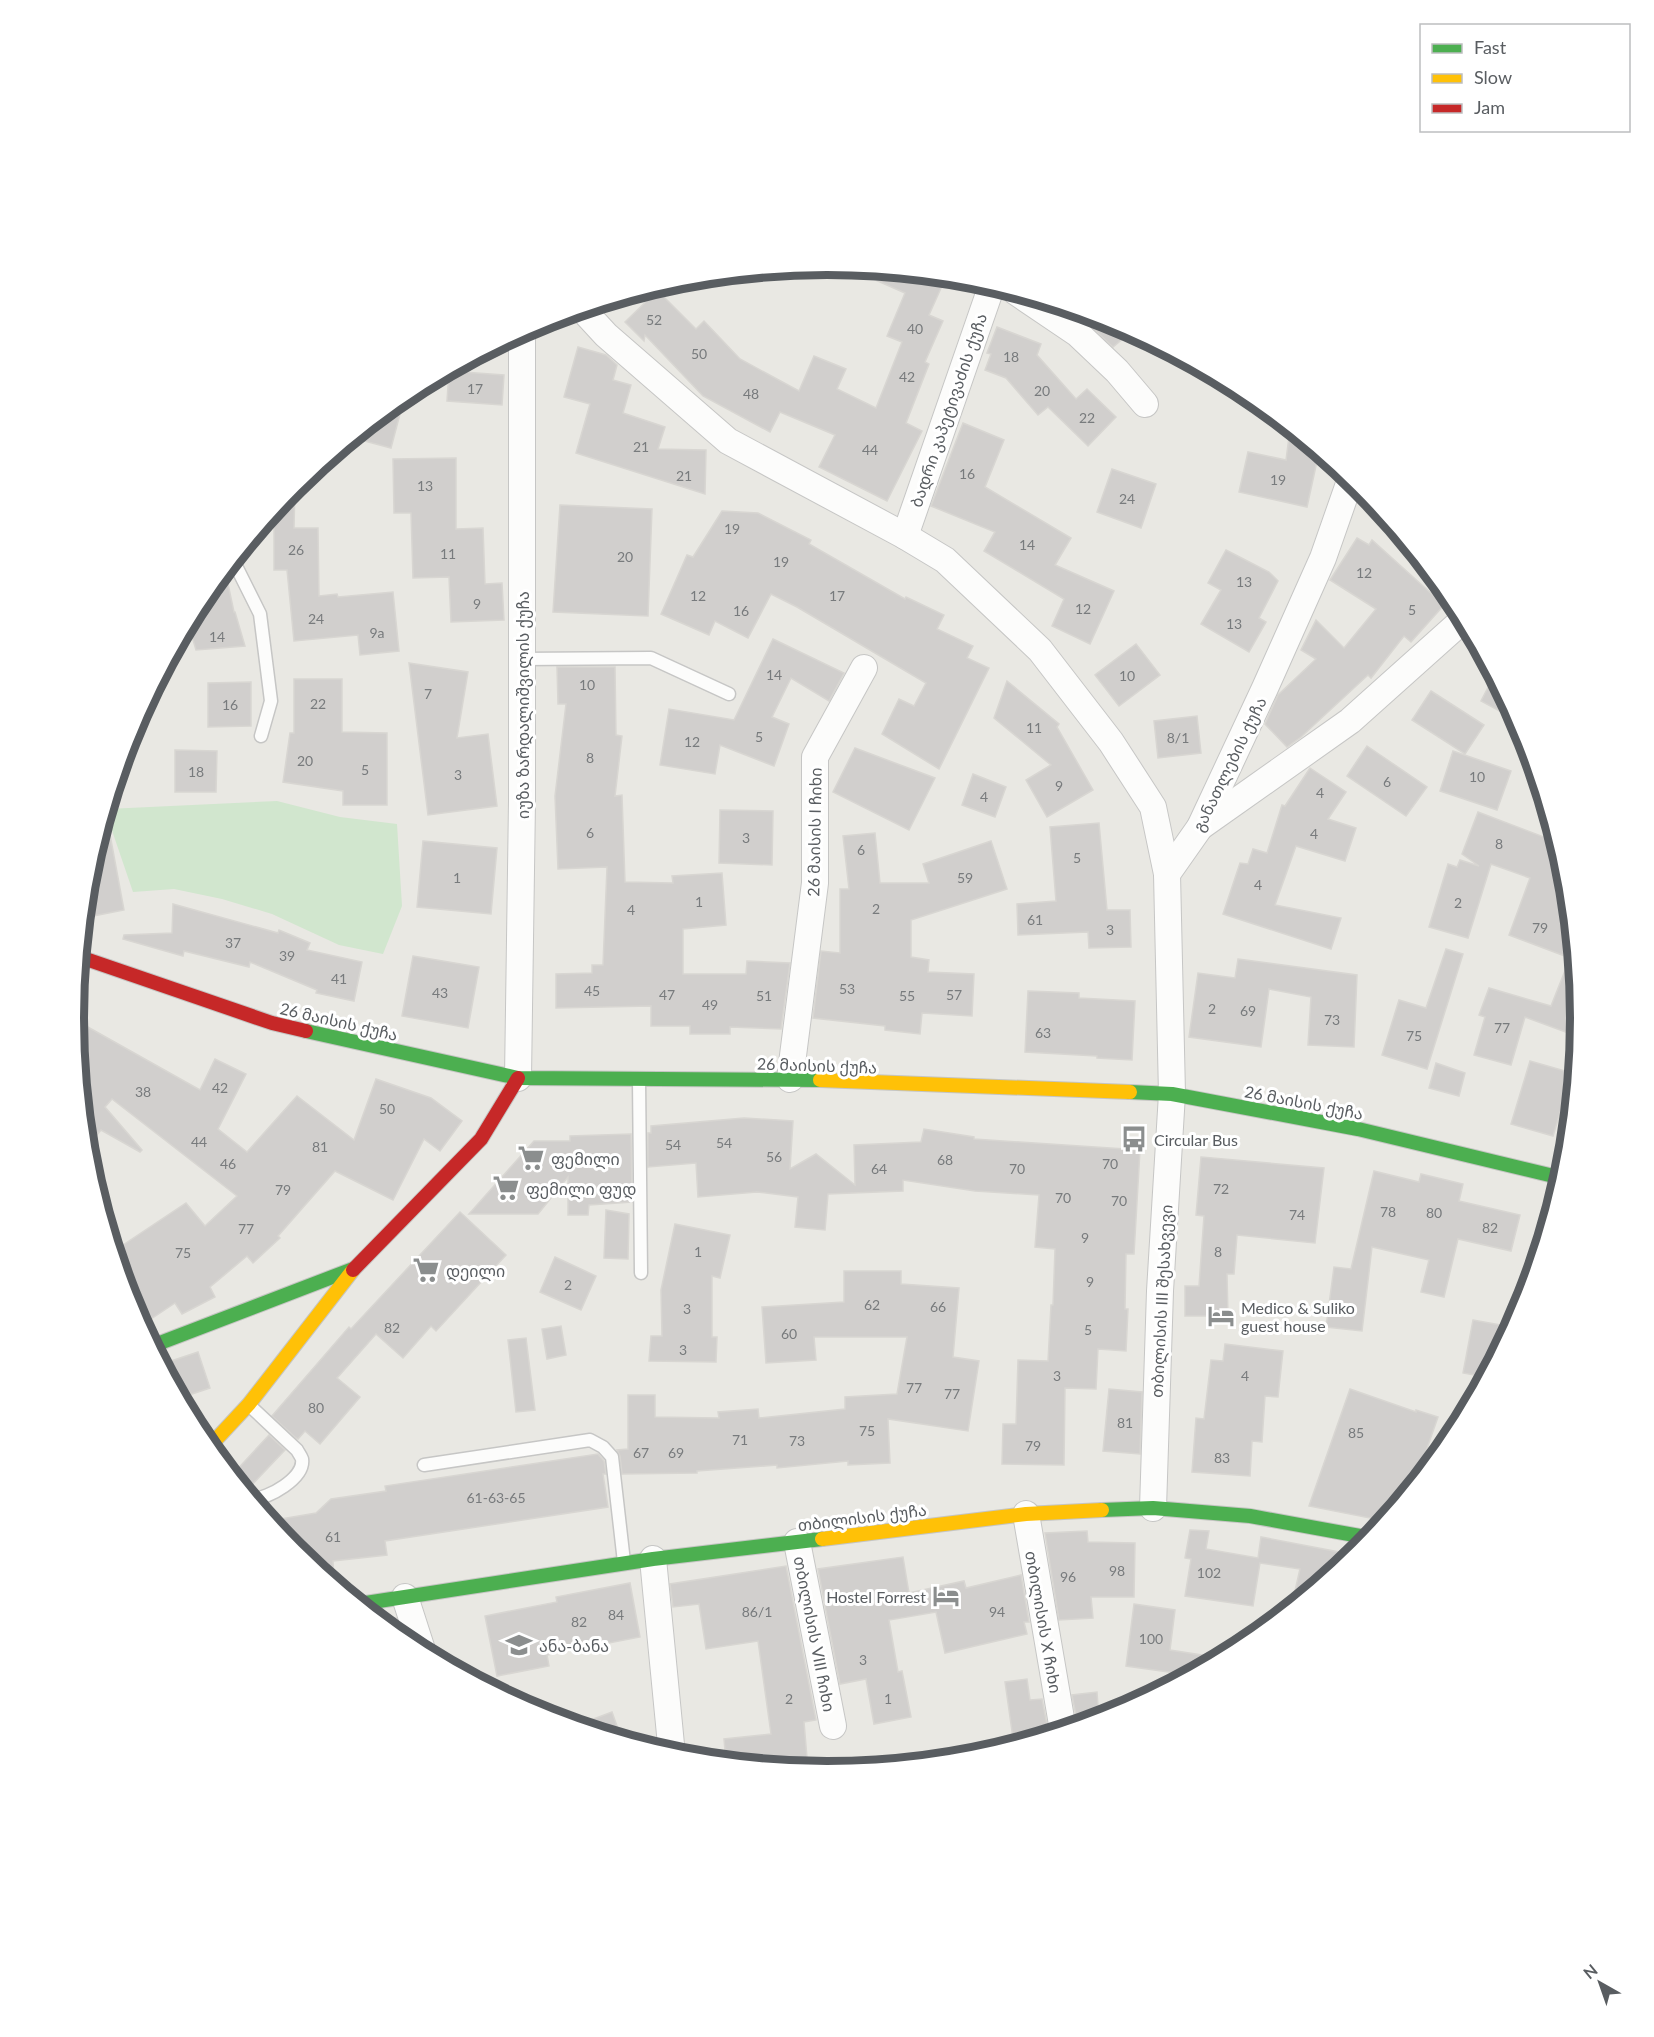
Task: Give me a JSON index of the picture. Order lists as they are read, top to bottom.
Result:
{
  "streets": {
    "street": [
      "ბადრი კაპეტივაძის ქუჩა",
      "იუზა ზარდალიშვილის ქუჩა",
      "განათლების ქუჩა",
      "26 მაისის I ჩიხი",
      "26 მაისის ქუჩა",
      "თბილისის III შესახვევი",
      "თბილისის ქუჩა",
      "თბილისის X ჩიხი",
      "თბილისის VIII ჩიხი"
    ]
  },
  "crossings": [
    ["იუზა ზარდალიშვილის ქუჩა", "26 მაისის ქუჩა"],
    ["26 მაისის I ჩიხი", "26 მაისის ქუჩა"],
    ["26 მაისის ქუჩა", "თბილისის III შესახვევი"],
    ["თბილისის III შესახვევი", "თბილისის ქუჩა"],
    ["თბილისის ქუჩა", "თბილისის X ჩიხი"],
    ["თბილისის ქუჩა", "თბილისის VIII ჩიხი"]
  ],
  "places": {
    "bus stop": ["Circular Bus"],
    "supermarket": ["ფემილი", "ფემილი ფუდ", "დეილი"],
    "hotel": ["Medico & Suliko guest house", "Hostel Forrest"],
    "school or university": ["ანა-ბანა"]
  },
  "house_numbers": [
    "52",
    "40",
    "50",
    "18",
    "42",
    "17",
    "20",
    "48",
    "22",
    "21",
    "44",
    "16",
    "21",
    "19",
    "13",
    "24",
    "19",
    "14",
    "26",
    "11",
    "20",
    "19",
    "12",
    "13",
    "12",
    "17",
    "9",
    "12",
    "5",
    "16",
    "24",
    "13",
    "9a",
    "14",
    "14",
    "10",
    "10",
    "7",
    "22",
    "16",
    "11",
    "5",
    "8/1",
    "12",
    "8",
    "20",
    "5",
    "18",
    "3",
    "10",
    "6",
    "9",
    "4",
    "4",
    "6",
    "4",
    "3",
    "8",
    "6",
    "5",
    "1",
    "59",
    "4",
    "1",
    "2",
    "2",
    "4",
    "61",
    "79",
    "3",
    "37",
    "39",
    "41",
    "53",
    "45",
    "43",
    "47",
    "57",
    "51",
    "55",
    "49",
    "2",
    "69",
    "73",
    "77",
    "63",
    "75",
    "42",
    "38",
    "50",
    "44",
    "54",
    "54",
    "81",
    "56",
    "68",
    "46",
    "70",
    "64",
    "70",
    "72",
    "79",
    "70",
    "70",
    "78",
    "80",
    "74",
    "82",
    "77",
    "9",
    "1",
    "8",
    "75",
    "9",
    "2",
    "62",
    "66",
    "3",
    "82",
    "5",
    "60",
    "3",
    "3",
    "4",
    "77",
    "77",
    "80",
    "81",
    "75",
    "85",
    "71",
    "73",
    "79",
    "67",
    "69",
    "83",
    "61-63-65",
    "61",
    "98",
    "102",
    "96",
    "86/1",
    "94",
    "84",
    "82",
    "100",
    "3",
    "2",
    "1"
  ],
  "legend": ["Fast", "Slow", "Jam"],
  "north": "top left"
}
